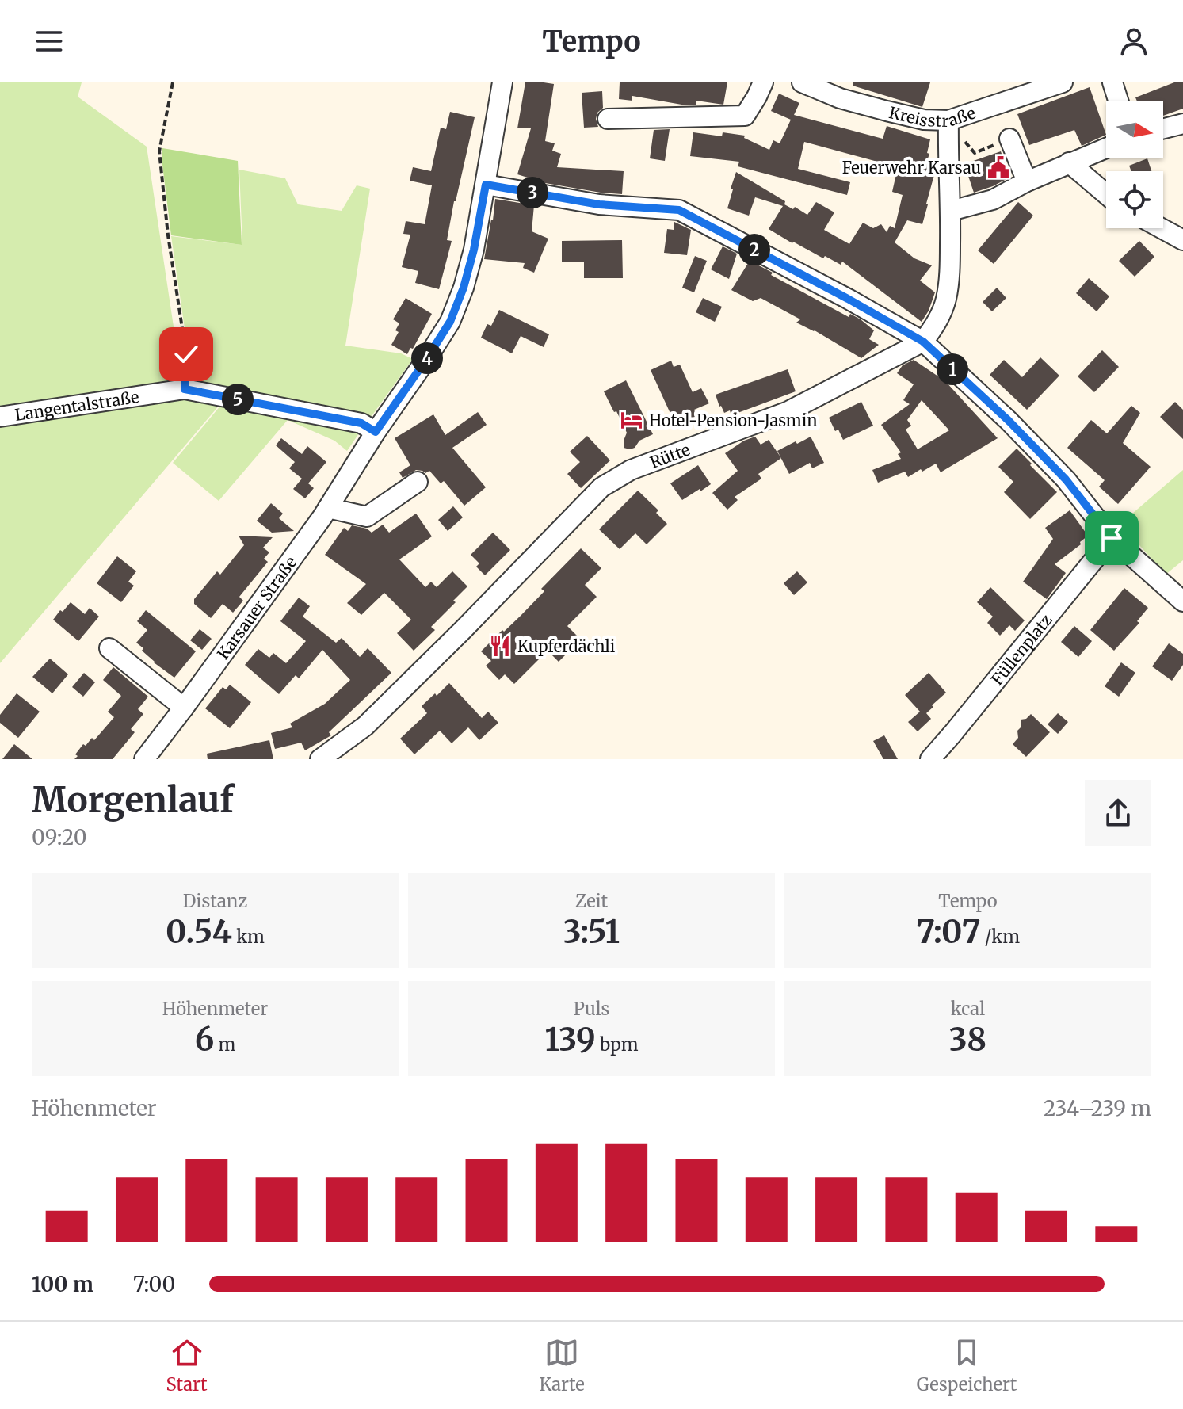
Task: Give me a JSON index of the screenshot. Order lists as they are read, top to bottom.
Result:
{
  "streets": {
    "street": [
      "Kreisstraße",
      "Langentalstraße",
      "Rütte",
      "Karsauer Straße",
      "Füllenplatz"
    ]
  },
  "crossings": [
    ["Kreisstraße", "Rütte"],
    ["Langentalstraße", "Karsauer Straße"]
  ],
  "places": {
    "public building": ["Feuerwehr Karsau"],
    "hotel": ["Hotel-Pension-Jasmin"],
    "restaurant": ["Kupferdächli"]
  },
  "north": "right",
  "page": {
    "header": "Tempo",
    "pins": [
      "3",
      "2",
      "4",
      "1",
      "5"
    ],
    "heading": ["Morgenlauf", "09:20"],
    "stats": [
      ["Distanz", "0.54 km"],
      ["Zeit", "3:51"],
      ["Tempo", "7:07 /km"],
      ["Höhenmeter", "6 m"],
      ["Puls", "139 bpm"],
      ["kcal", "38"]
    ],
    "chart": ["Höhenmeter", "234–239 m"],
    "list": [
      {
        "name": "100 m",
        "note": "7:00"
      }
    ],
    "tabs": ["Start", "Karte", "Gespeichert"]
  }
}
